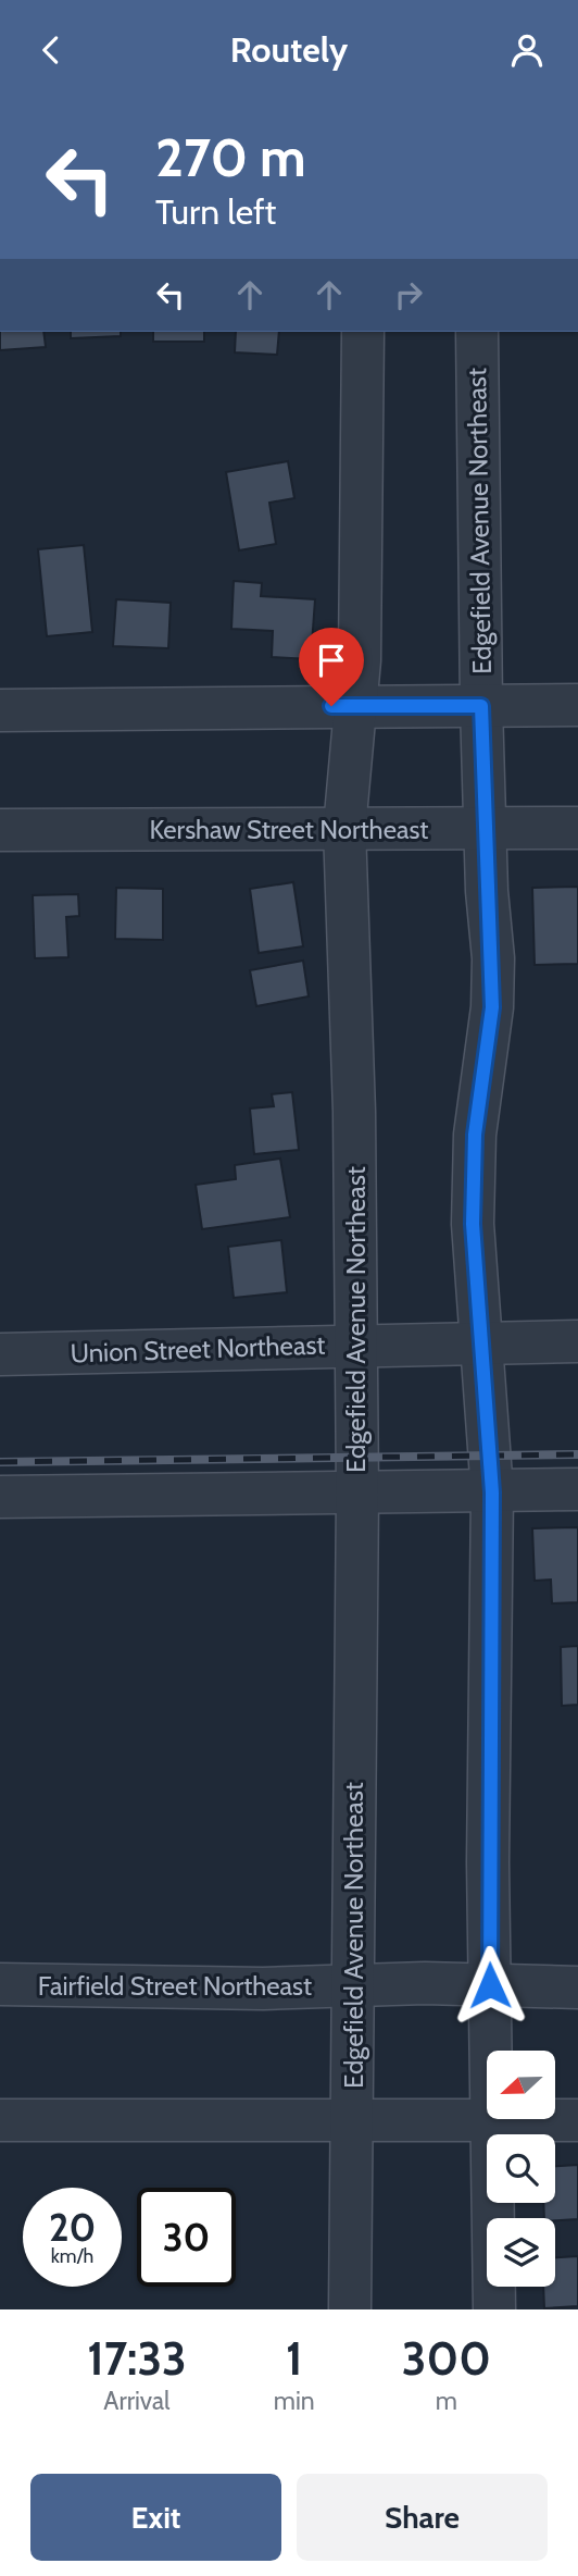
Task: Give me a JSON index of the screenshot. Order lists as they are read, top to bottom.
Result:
{
  "streets": {
    "street": [
      "Edgefield Avenue Northeast",
      "Kershaw Street Northeast",
      "Union Street Northeast",
      "Fairfield Street Northeast"
    ]
  },
  "crossings": [
    ["Edgefield Avenue Northeast", "Kershaw Street Northeast"],
    ["Edgefield Avenue Northeast", "Union Street Northeast"],
    ["Edgefield Avenue Northeast", "Fairfield Street Northeast"]
  ],
  "north": "left",
  "page": {
    "header": "Routely",
    "turn": ["270 m", "Turn left"],
    "speed": "20 km/h",
    "limit": "30",
    "eta": [
      "17:33",
      "Arrival",
      "1",
      "min",
      "300",
      "m"
    ],
    "buttons": ["Exit", "Share"]
  }
}
